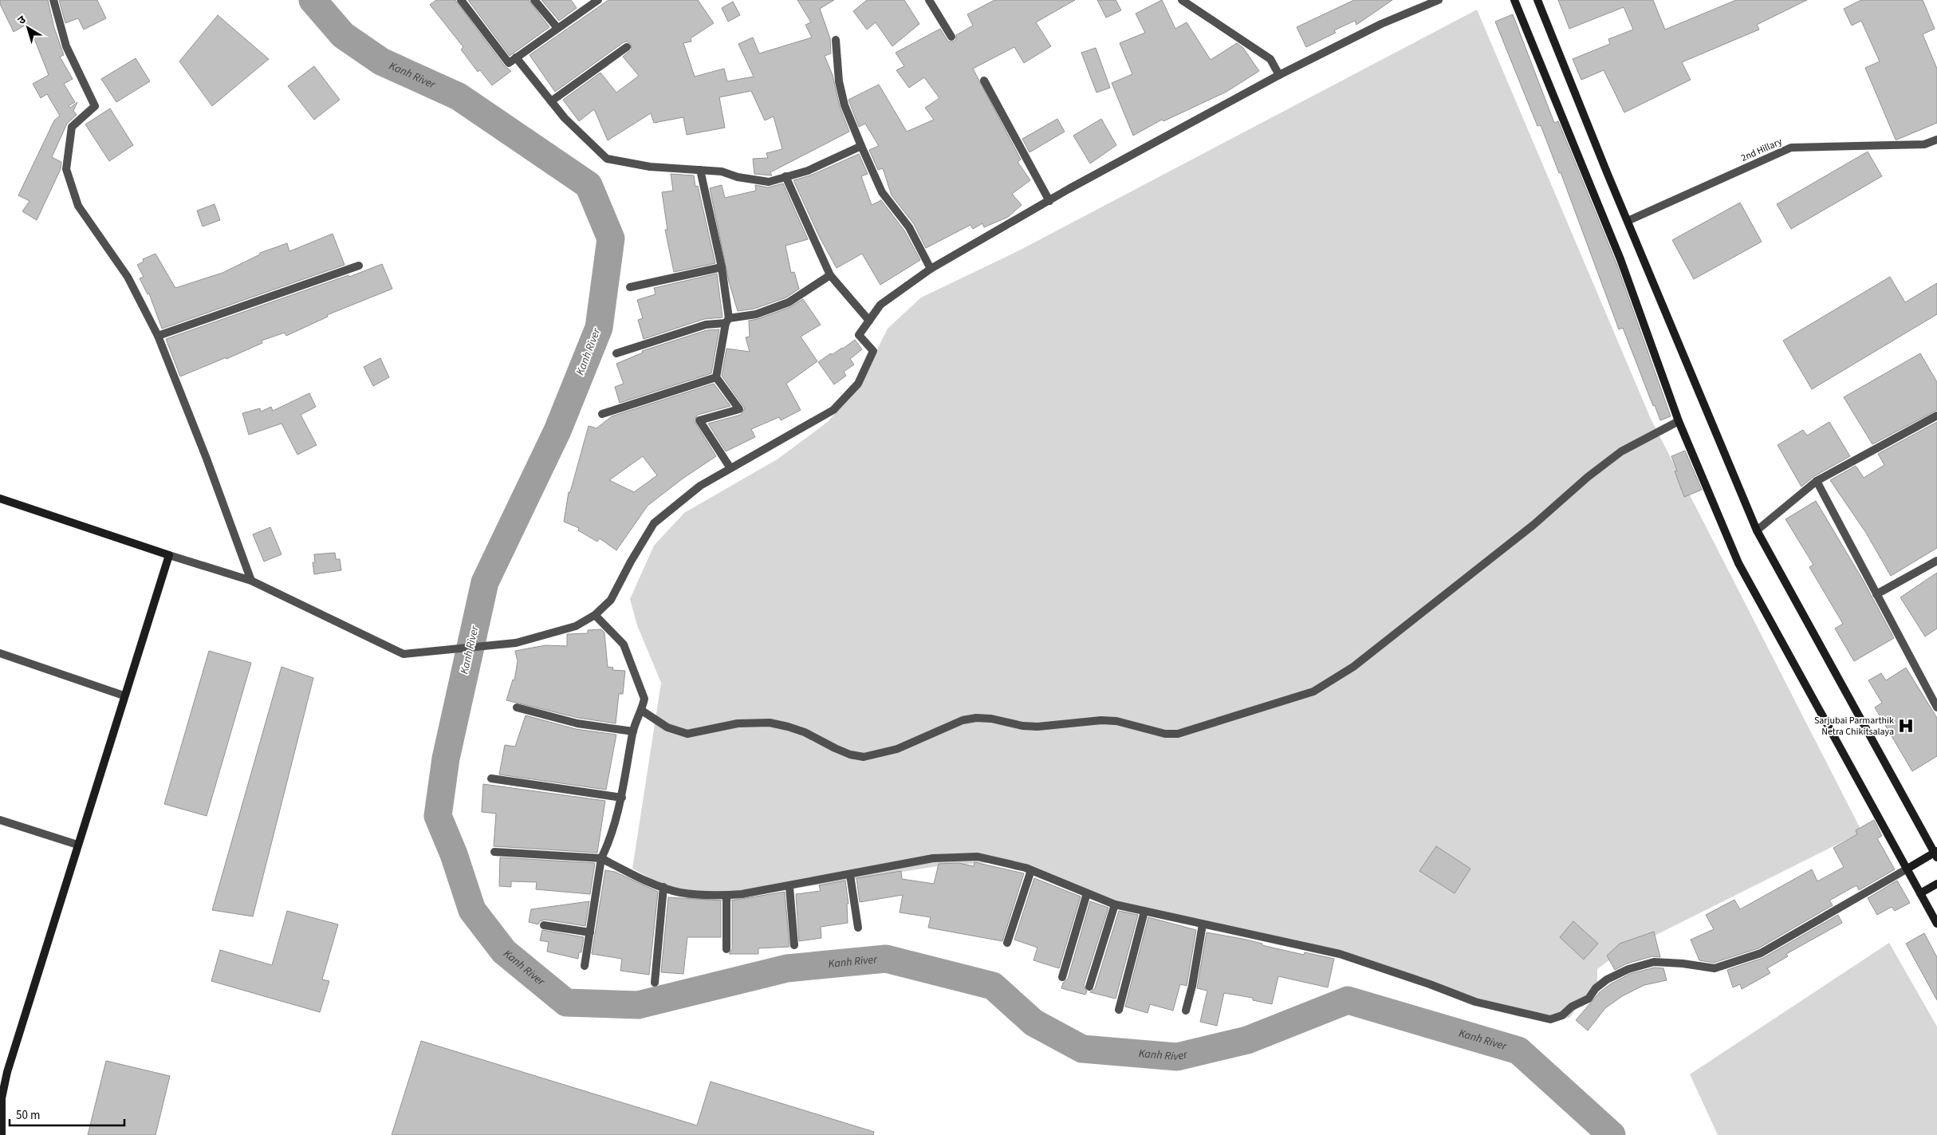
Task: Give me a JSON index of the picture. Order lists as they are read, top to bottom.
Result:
{
  "streets": {
    "street": ["2nd Hillary"]
  },
  "water": ["Kanh River"],
  "places": {
    "hospital": ["Sarjubai Parmarthik Netra Chikitsalaya"]
  },
  "scale_bar": "50 m",
  "north": "top left"
}
